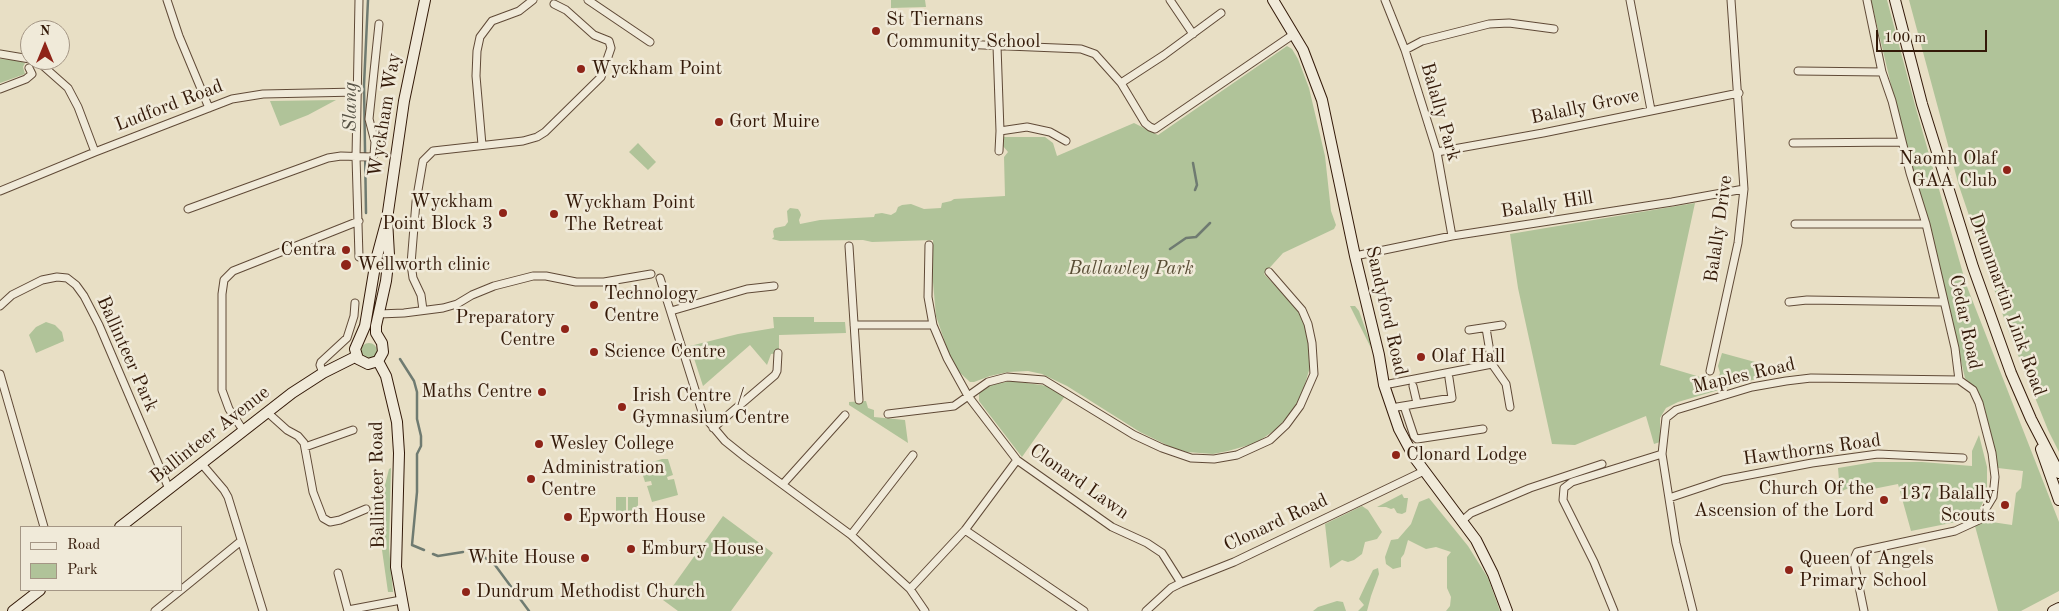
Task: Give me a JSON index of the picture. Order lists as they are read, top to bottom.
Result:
{
  "streets": {
    "main road": [
      "Wyckham Way",
      "Drummartin Link Road",
      "Sandyford Road",
      "Ballinteer Avenue",
      "Ballinteer Road"
    ],
    "street": [
      "Ludford Road",
      "Balally Grove",
      "Balally Park",
      "Balally Hill",
      "Balally Drive",
      "Cedar Road",
      "Ballinteer Park",
      "Maples Road",
      "Hawthorns Road",
      "Clonard Lawn",
      "Clonard Road"
    ]
  },
  "crossings": [
    ["Balally Grove", "Balally Park"],
    ["Balally Grove", "Balally Drive"],
    ["Balally Park", "Balally Hill"],
    ["Wyckham Way", "Ballinteer Avenue"],
    ["Wyckham Way", "Ballinteer Road"],
    ["Balally Hill", "Balally Drive"],
    ["Balally Hill", "Sandyford Road"],
    ["Sandyford Road", "Clonard Road"],
    ["Cedar Road", "Maples Road"],
    ["Ballinteer Park", "Ballinteer Avenue"],
    ["Maples Road", "Hawthorns Road"],
    ["Ballinteer Avenue", "Ballinteer Road"],
    ["Clonard Lawn", "Clonard Road"]
  ],
  "water": ["Slang"],
  "parks": ["Ballawley Park"],
  "places": [
    "St Tiernans Community School",
    "Wyckham Point",
    "Gort Muire",
    "Naomh Olaf GAA Club",
    "Wyckham Point Block 3",
    "Wyckham Point The Retreat",
    "Centra",
    "Wellworth clinic",
    "Technology Centre",
    "Preparatory Centre",
    "Science Centre",
    "Olaf Hall",
    "Maths Centre",
    "Irish Centre / Gymnasium Centre",
    "Wesley College",
    "Clonard Lodge",
    "Administration Centre",
    "Church Of the Ascension of the Lord",
    "137 Balally Scouts",
    "Epworth House",
    "Embury House",
    "White House",
    "Queen of Angels Primary School",
    "Dundrum Methodist Church"
  ],
  "legend": ["Road", "Park"],
  "scale_bar": "100 m",
  "north": "top"
}
